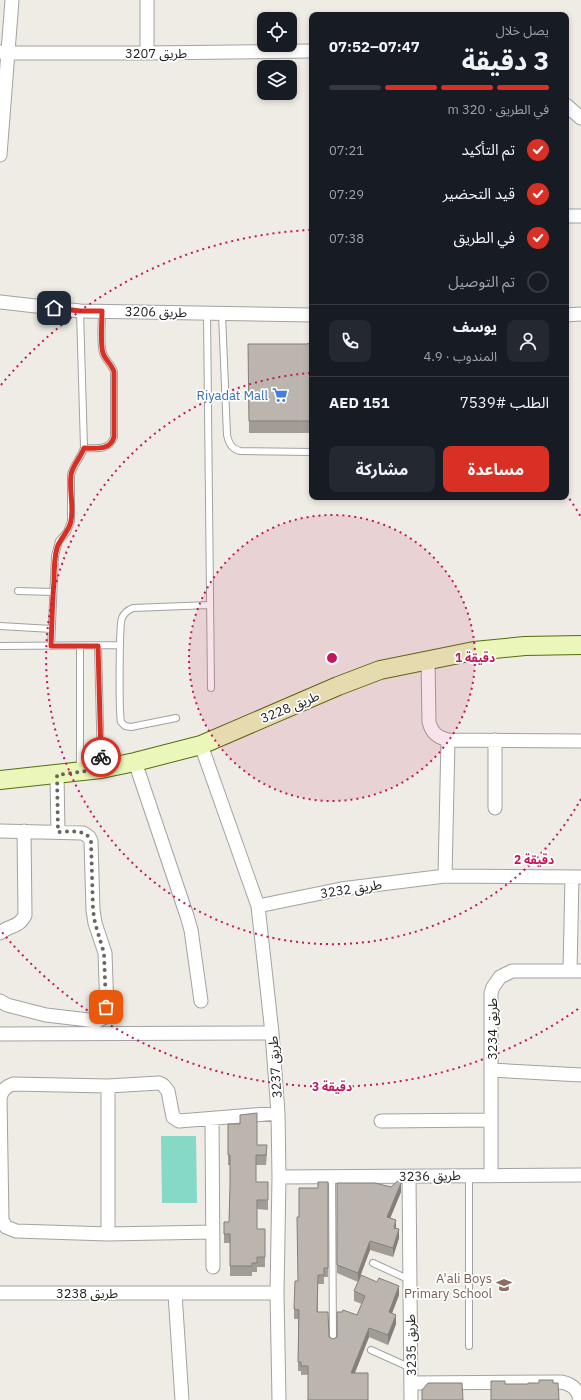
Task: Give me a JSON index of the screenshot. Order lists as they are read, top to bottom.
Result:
{
  "streets": {
    "street": [
      "طريق 3207",
      "طريق 3206",
      "طريق 3228",
      "طريق 3232",
      "طريق 3234",
      "طريق 3237",
      "طريق 3236",
      "طريق 3238",
      "طريق 3235"
    ]
  },
  "crossings": [
    ["طريق 3228", "طريق 3237"],
    ["طريق 3232", "طريق 3234"],
    ["طريق 3232", "طريق 3237"],
    ["طريق 3234", "طريق 3236"],
    ["طريق 3237", "طريق 3236"],
    ["طريق 3237", "طريق 3238"],
    ["طريق 3236", "طريق 3235"]
  ],
  "places": {
    "supermarket": ["Riyadat Mall"],
    "school or university": ["A'ali Boys Primary School"]
  },
  "page": {
    "heading": ["3 دقيقة", "يصل خلال", "07:47–07:52"],
    "panel": [
      "يوسف",
      "المندوب · 4.9",
      "الطلب #7539",
      "AED 151"
    ],
    "bar": "في الطريق · 320 m",
    "list": [
      ["تم التأكيد", "07:21"],
      ["قيد التحضير", "07:29"],
      ["في الطريق", "07:38"],
      "تم التوصيل"
    ],
    "buttons": ["مساعدة", "مشاركة"]
  },
  "rings": ["1 دقيقة", "2 دقيقة", "3 دقيقة"]
}
